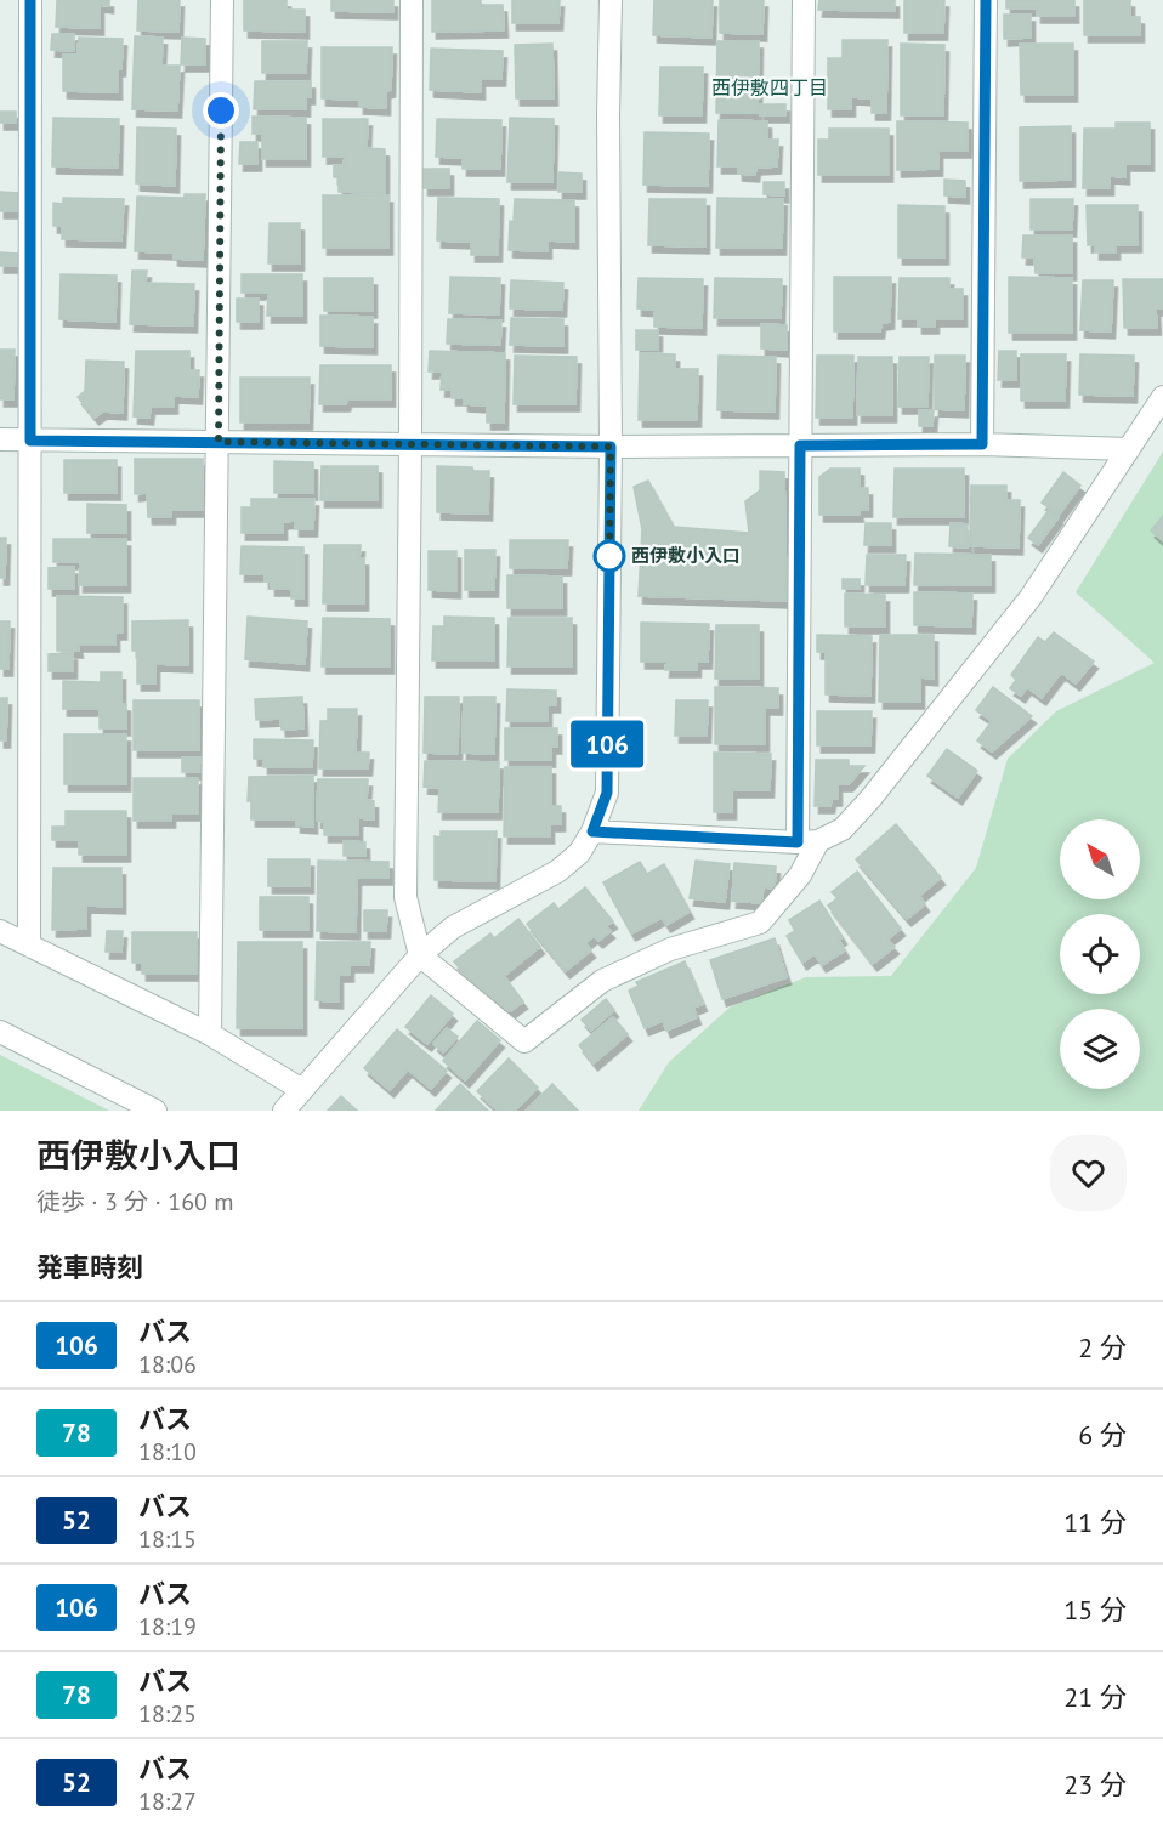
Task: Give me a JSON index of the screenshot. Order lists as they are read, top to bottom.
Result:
{
  "districts": ["西伊敷四丁目"],
  "places": ["西伊敷小入口"],
  "lines": ["bus line 106"],
  "north": "top left",
  "page": {
    "on_map": "106",
    "heading": [
      ["西伊敷小入口", "徒歩 · 3 分 · 160 m"],
      "発車時刻"
    ],
    "list": [
      {
        "mark": "106",
        "name": "バス",
        "note": "18:06",
        "value": "2 分"
      },
      {
        "mark": "78",
        "name": "バス",
        "note": "18:10",
        "value": "6 分"
      },
      {
        "mark": "52",
        "name": "バス",
        "note": "18:15",
        "value": "11 分"
      },
      {
        "mark": "106",
        "name": "バス",
        "note": "18:19",
        "value": "15 分"
      },
      {
        "mark": "78",
        "name": "バス",
        "note": "18:25",
        "value": "21 分"
      },
      {
        "mark": "52",
        "name": "バス",
        "note": "18:27",
        "value": "23 分"
      }
    ]
  }
}
